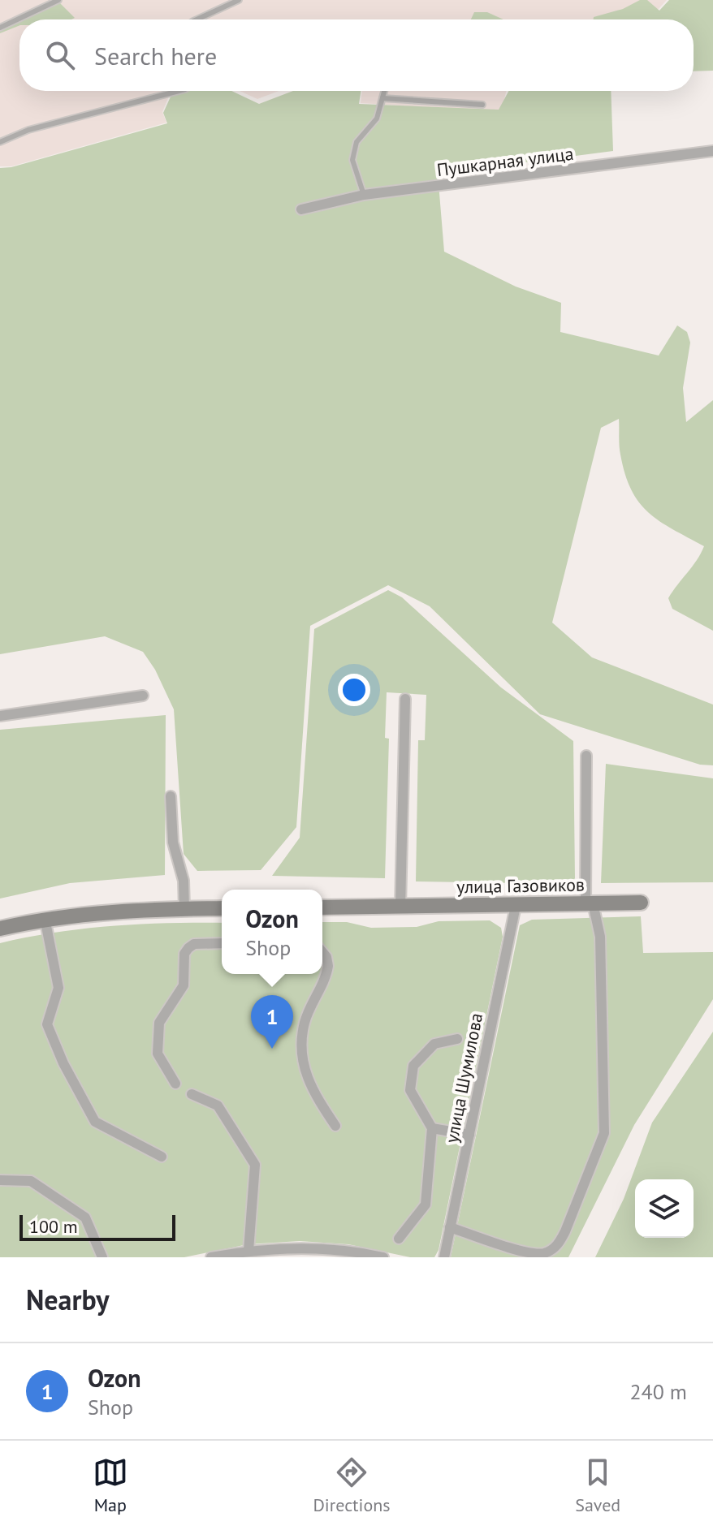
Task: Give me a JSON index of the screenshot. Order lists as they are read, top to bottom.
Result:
{
  "streets": {
    "street": ["Пушкарная улица", "улица Газовиков", "улица Шумилова"]
  },
  "crossings": [
    ["улица Газовиков", "улица Шумилова"]
  ],
  "scale_bar": "100 m",
  "page": {
    "search": "Search here",
    "popup": ["Ozon", "Shop"],
    "pins": "1",
    "scale": "100 m",
    "heading": "Nearby",
    "list": [
      {
        "mark": "1",
        "name": "Ozon",
        "note": "Shop",
        "value": "240 m"
      }
    ],
    "nav": ["Map", "Directions", "Saved"]
  }
}
